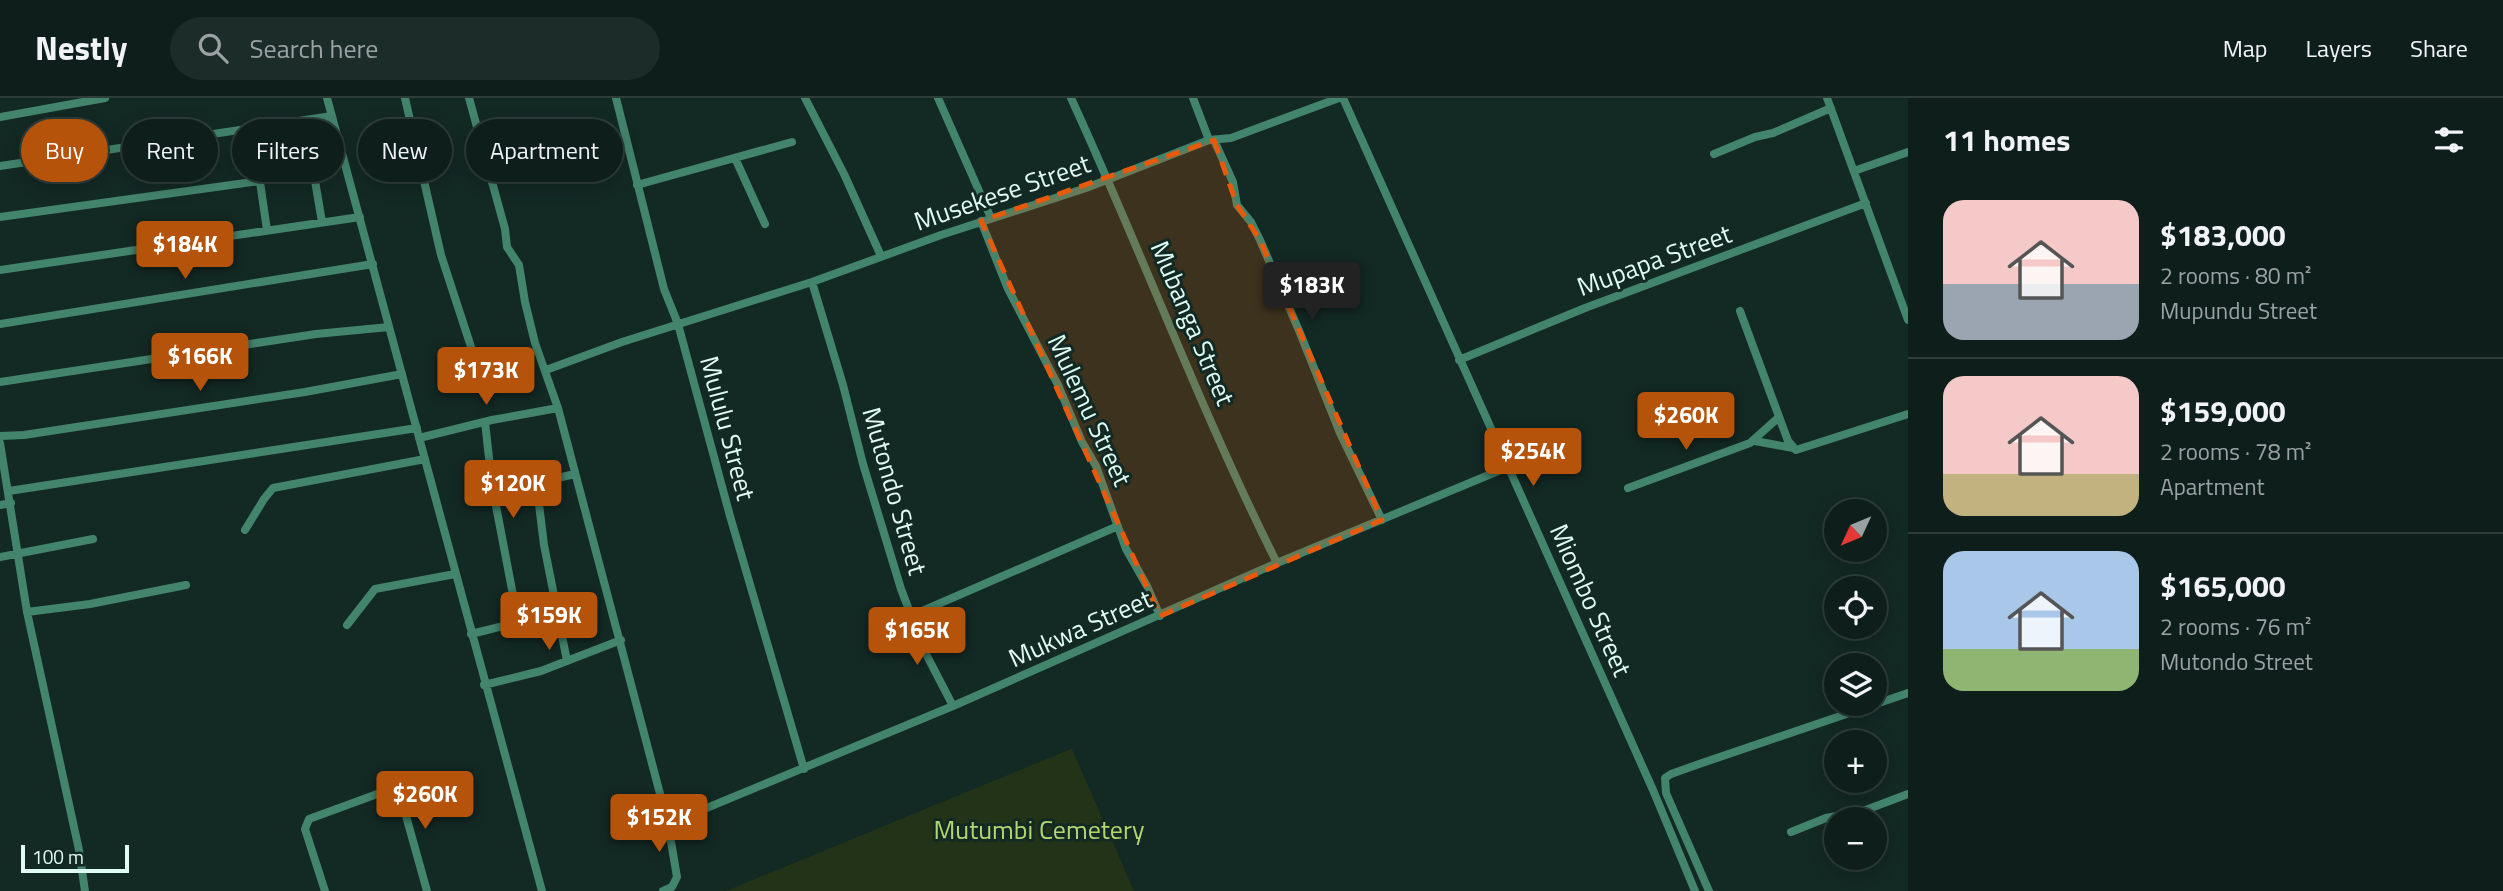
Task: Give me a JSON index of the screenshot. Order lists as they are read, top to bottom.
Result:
{
  "streets": {
    "street": [
      "Musekese Street",
      "Mupapa Street",
      "Mubanga Street",
      "Mulemu Street",
      "Mululu Street",
      "Mutondo Street",
      "Miombo Street",
      "Mukwa Street"
    ]
  },
  "crossings": [
    ["Musekese Street", "Mubanga Street"],
    ["Musekese Street", "Mulemu Street"],
    ["Musekese Street", "Mululu Street"],
    ["Musekese Street", "Mutondo Street"],
    ["Musekese Street", "Miombo Street"],
    ["Mupapa Street", "Miombo Street"],
    ["Mubanga Street", "Mukwa Street"],
    ["Mulemu Street", "Mukwa Street"],
    ["Mululu Street", "Mukwa Street"],
    ["Mutondo Street", "Mukwa Street"],
    ["Miombo Street", "Mukwa Street"]
  ],
  "parks": ["Mutumbi Cemetery"],
  "scale_bar": "100 m",
  "north": "bottom left",
  "page": {
    "header": "Nestly",
    "search": "Search here",
    "nav": ["Map", "Layers", "Share"],
    "heading": "11 homes",
    "chip": [
      "Buy",
      "Rent",
      "Filters",
      "New",
      "Apartment"
    ],
    "list": [
      {
        "name": "$183,000",
        "note": "2 rooms · 80 m² · Mupundu Street"
      },
      {
        "name": "$159,000",
        "note": "2 rooms · 78 m² · Apartment"
      },
      {
        "name": "$165,000",
        "note": "2 rooms · 76 m² · Mutondo Street"
      }
    ],
    "price": [
      "$184K",
      "$183K",
      "$166K",
      "$173K",
      "$260K",
      "$254K",
      "$120K",
      "$159K",
      "$165K",
      "$260K",
      "$152K"
    ],
    "map_buttons": ["+", "−"],
    "scale": "100 m"
  }
}
